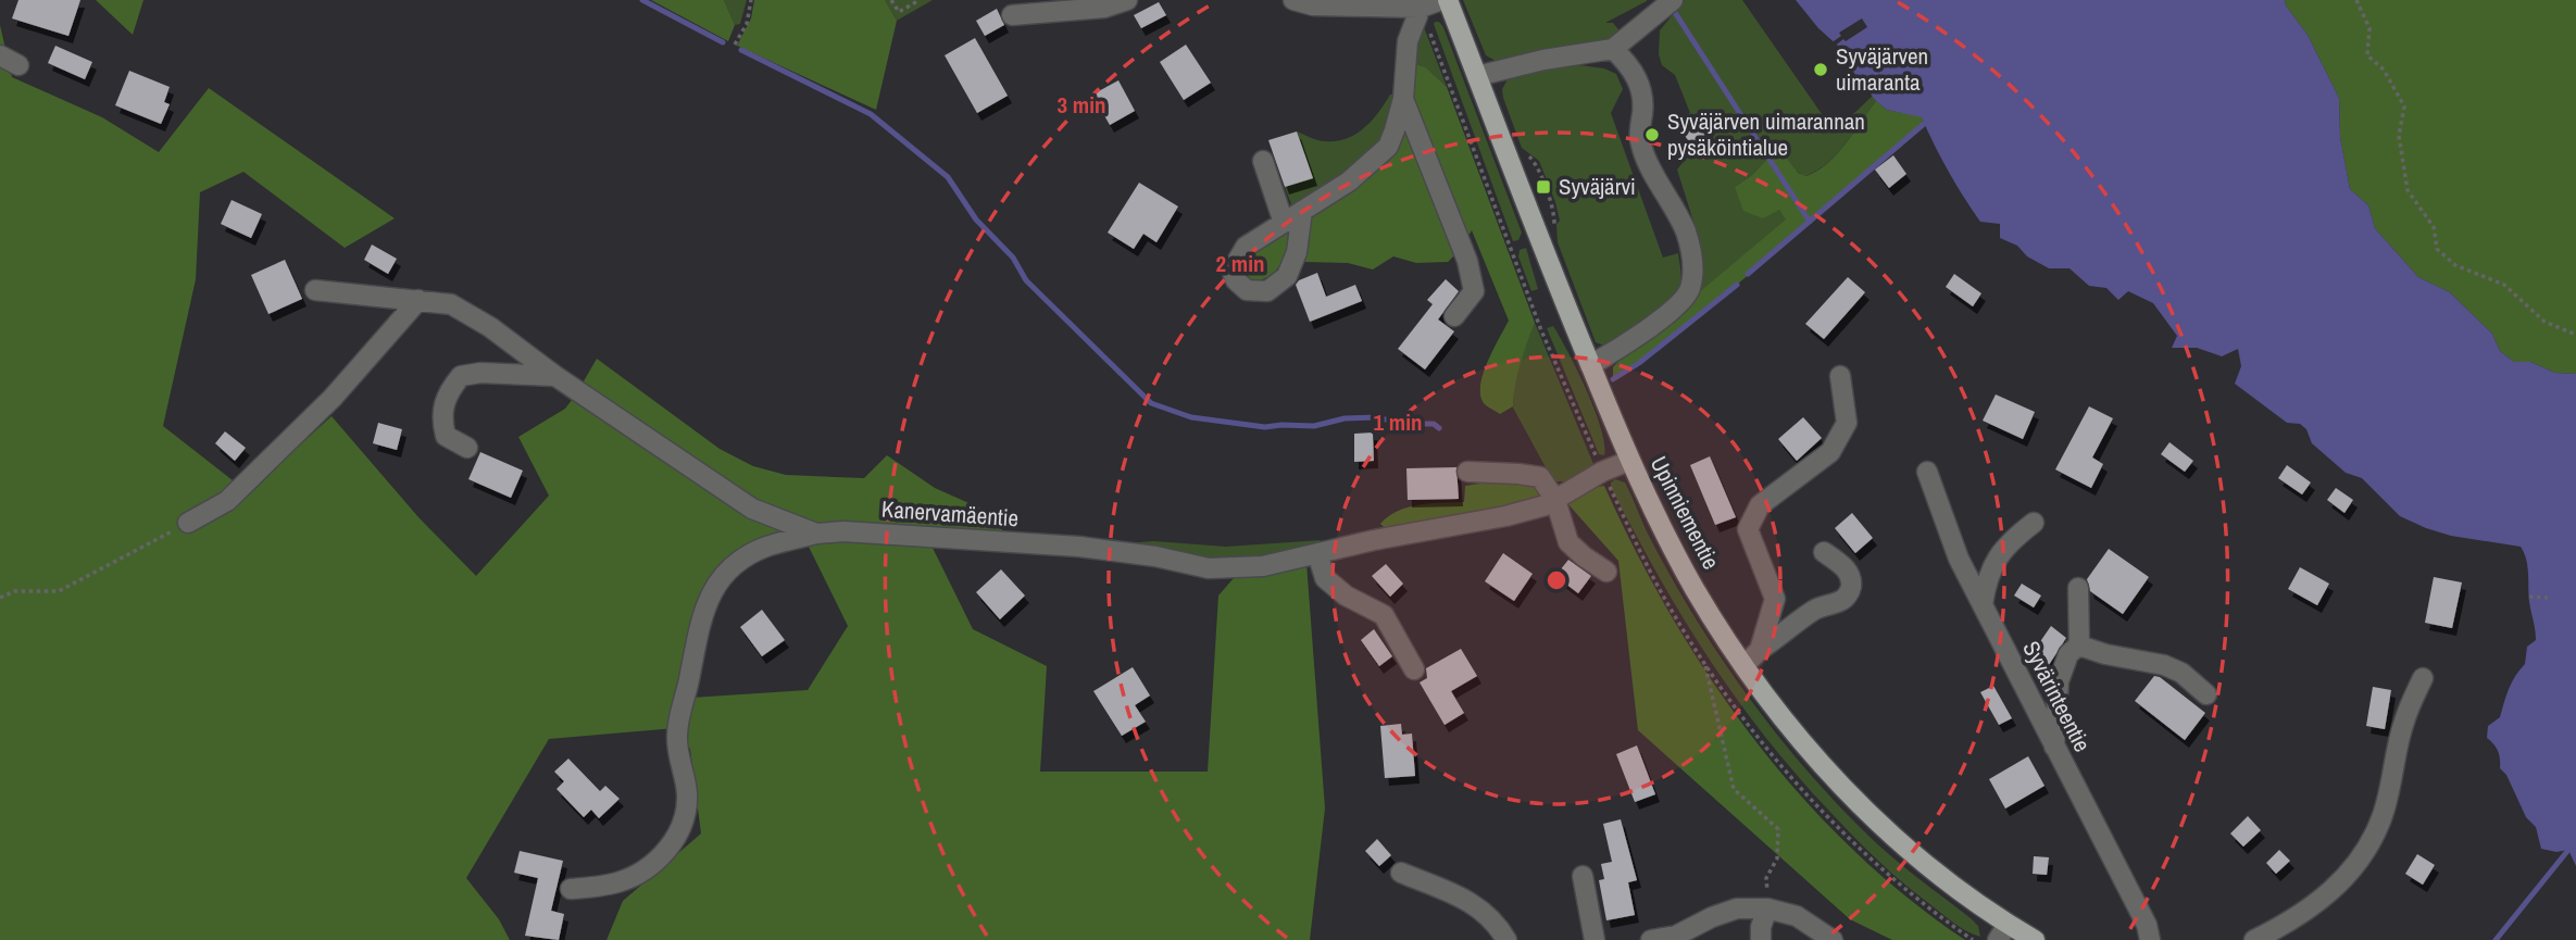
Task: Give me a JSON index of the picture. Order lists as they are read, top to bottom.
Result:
{
  "streets": {
    "main road": ["Upinniementie"],
    "street": ["Kanervamäentie", "Syvärinteentie"]
  },
  "crossings": [
    ["Upinniementie", "Kanervamäentie"]
  ],
  "places": {
    "other": ["Syväjärven uimaranta", "Syväjärven uimarannan pysäköintialue"],
    "transit": ["Syväjärvi"]
  },
  "rings": ["3 min", "2 min", "1 min"]
}
